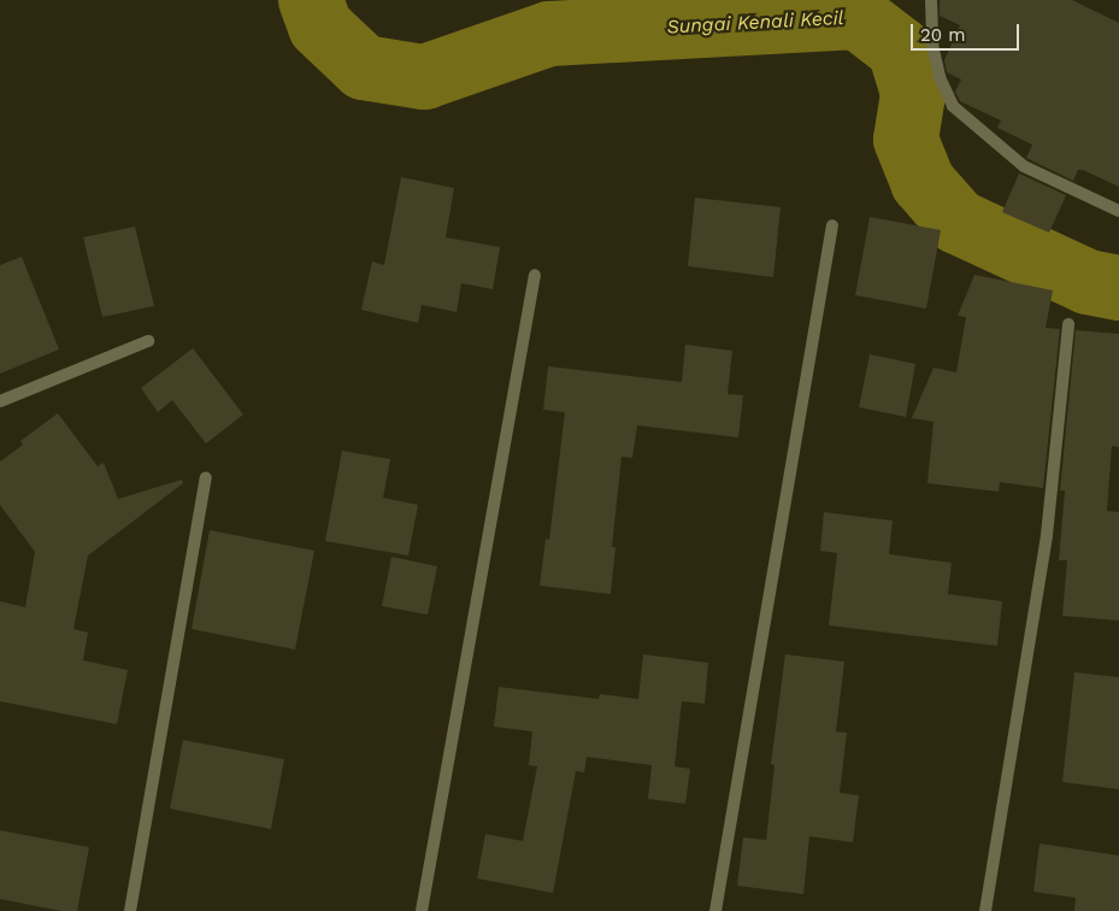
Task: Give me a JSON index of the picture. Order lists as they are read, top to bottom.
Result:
{
  "water": ["Sungai Kenali Kecil"],
  "scale_bar": "20 m"
}
